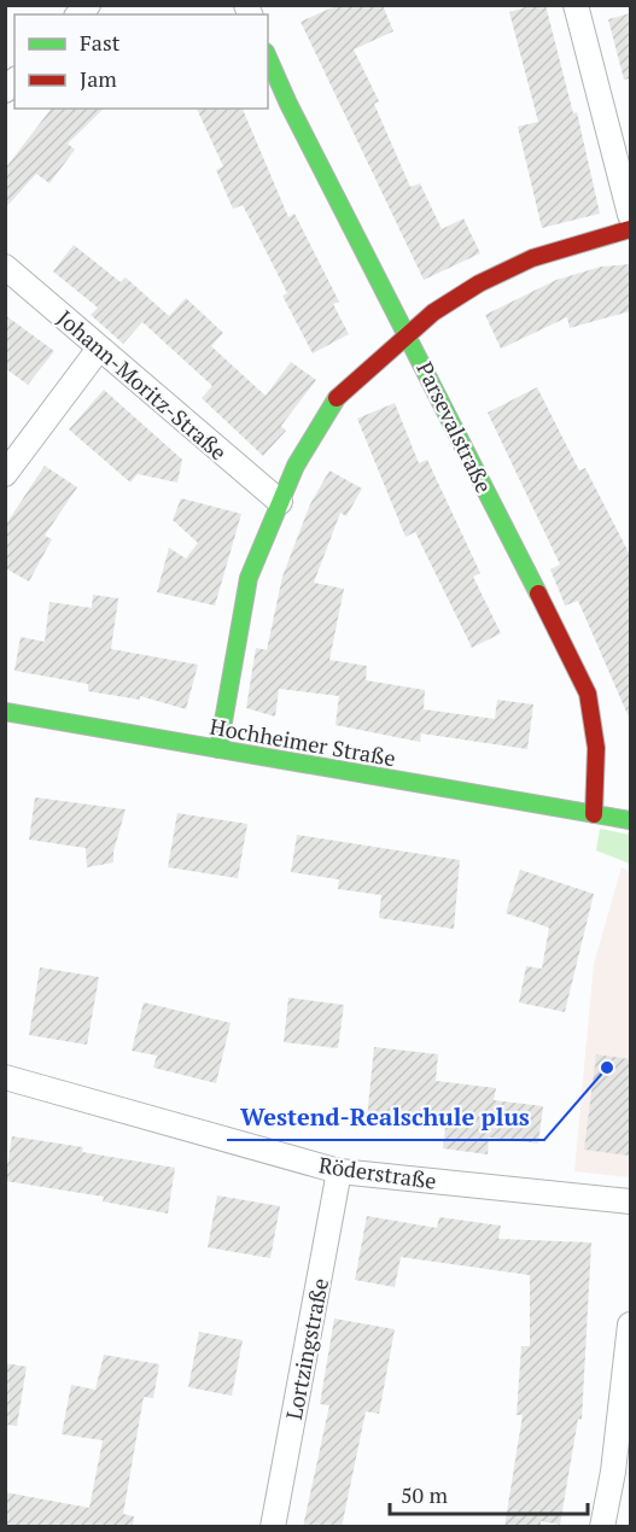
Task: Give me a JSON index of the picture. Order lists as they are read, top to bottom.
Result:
{
  "streets": {
    "street": [
      "Johann-Moritz-Straße",
      "Parsevalstraße",
      "Hochheimer Straße",
      "Röderstraße",
      "Lortzingstraße"
    ]
  },
  "crossings": [
    ["Parsevalstraße", "Hochheimer Straße"],
    ["Röderstraße", "Lortzingstraße"]
  ],
  "places": ["Westend-Realschule plus"],
  "legend": ["Fast", "Jam"],
  "scale_bar": "50 m"
}
